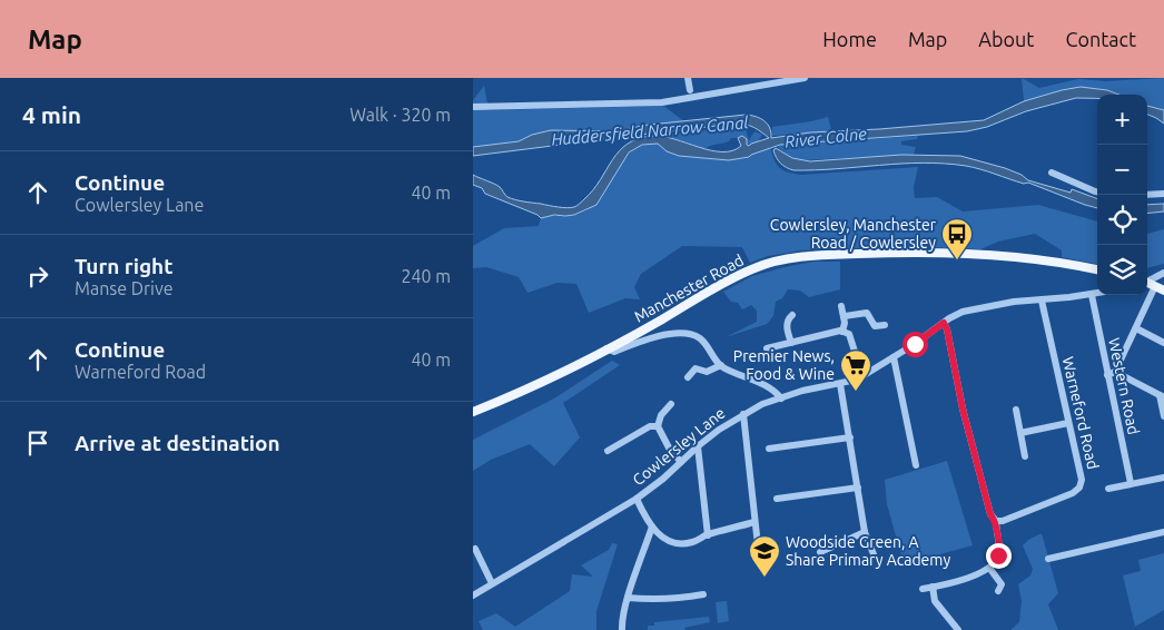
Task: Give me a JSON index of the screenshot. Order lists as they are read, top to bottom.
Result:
{
  "streets": {
    "main road": ["Manchester Road"],
    "street": ["Western Road", "Warneford Road", "Cowlersley Lane"]
  },
  "crossings": [
    ["Western Road", "Cowlersley Lane"],
    ["Warneford Road", "Cowlersley Lane"]
  ],
  "water": ["Huddersfield Narrow Canal", "River Colne"],
  "places": {
    "bus stop": ["Cowlersley, Manchester Road / Cowlersley"],
    "supermarket": ["Premier News, Food & Wine"],
    "school or university": ["Woodside Green, A Share Primary Academy"]
  },
  "page": {
    "header": "Map",
    "nav": [
      "Home",
      "Map",
      "About",
      "Contact"
    ],
    "heading": ["4 min", "Walk · 320 m"],
    "map_buttons": ["+", "−"],
    "list": [
      ["Continue", "Cowlersley Lane", "40 m"],
      ["Turn right", "Manse Drive", "240 m"],
      ["Continue", "Warneford Road", "40 m"],
      "Arrive at destination"
    ]
  }
}
